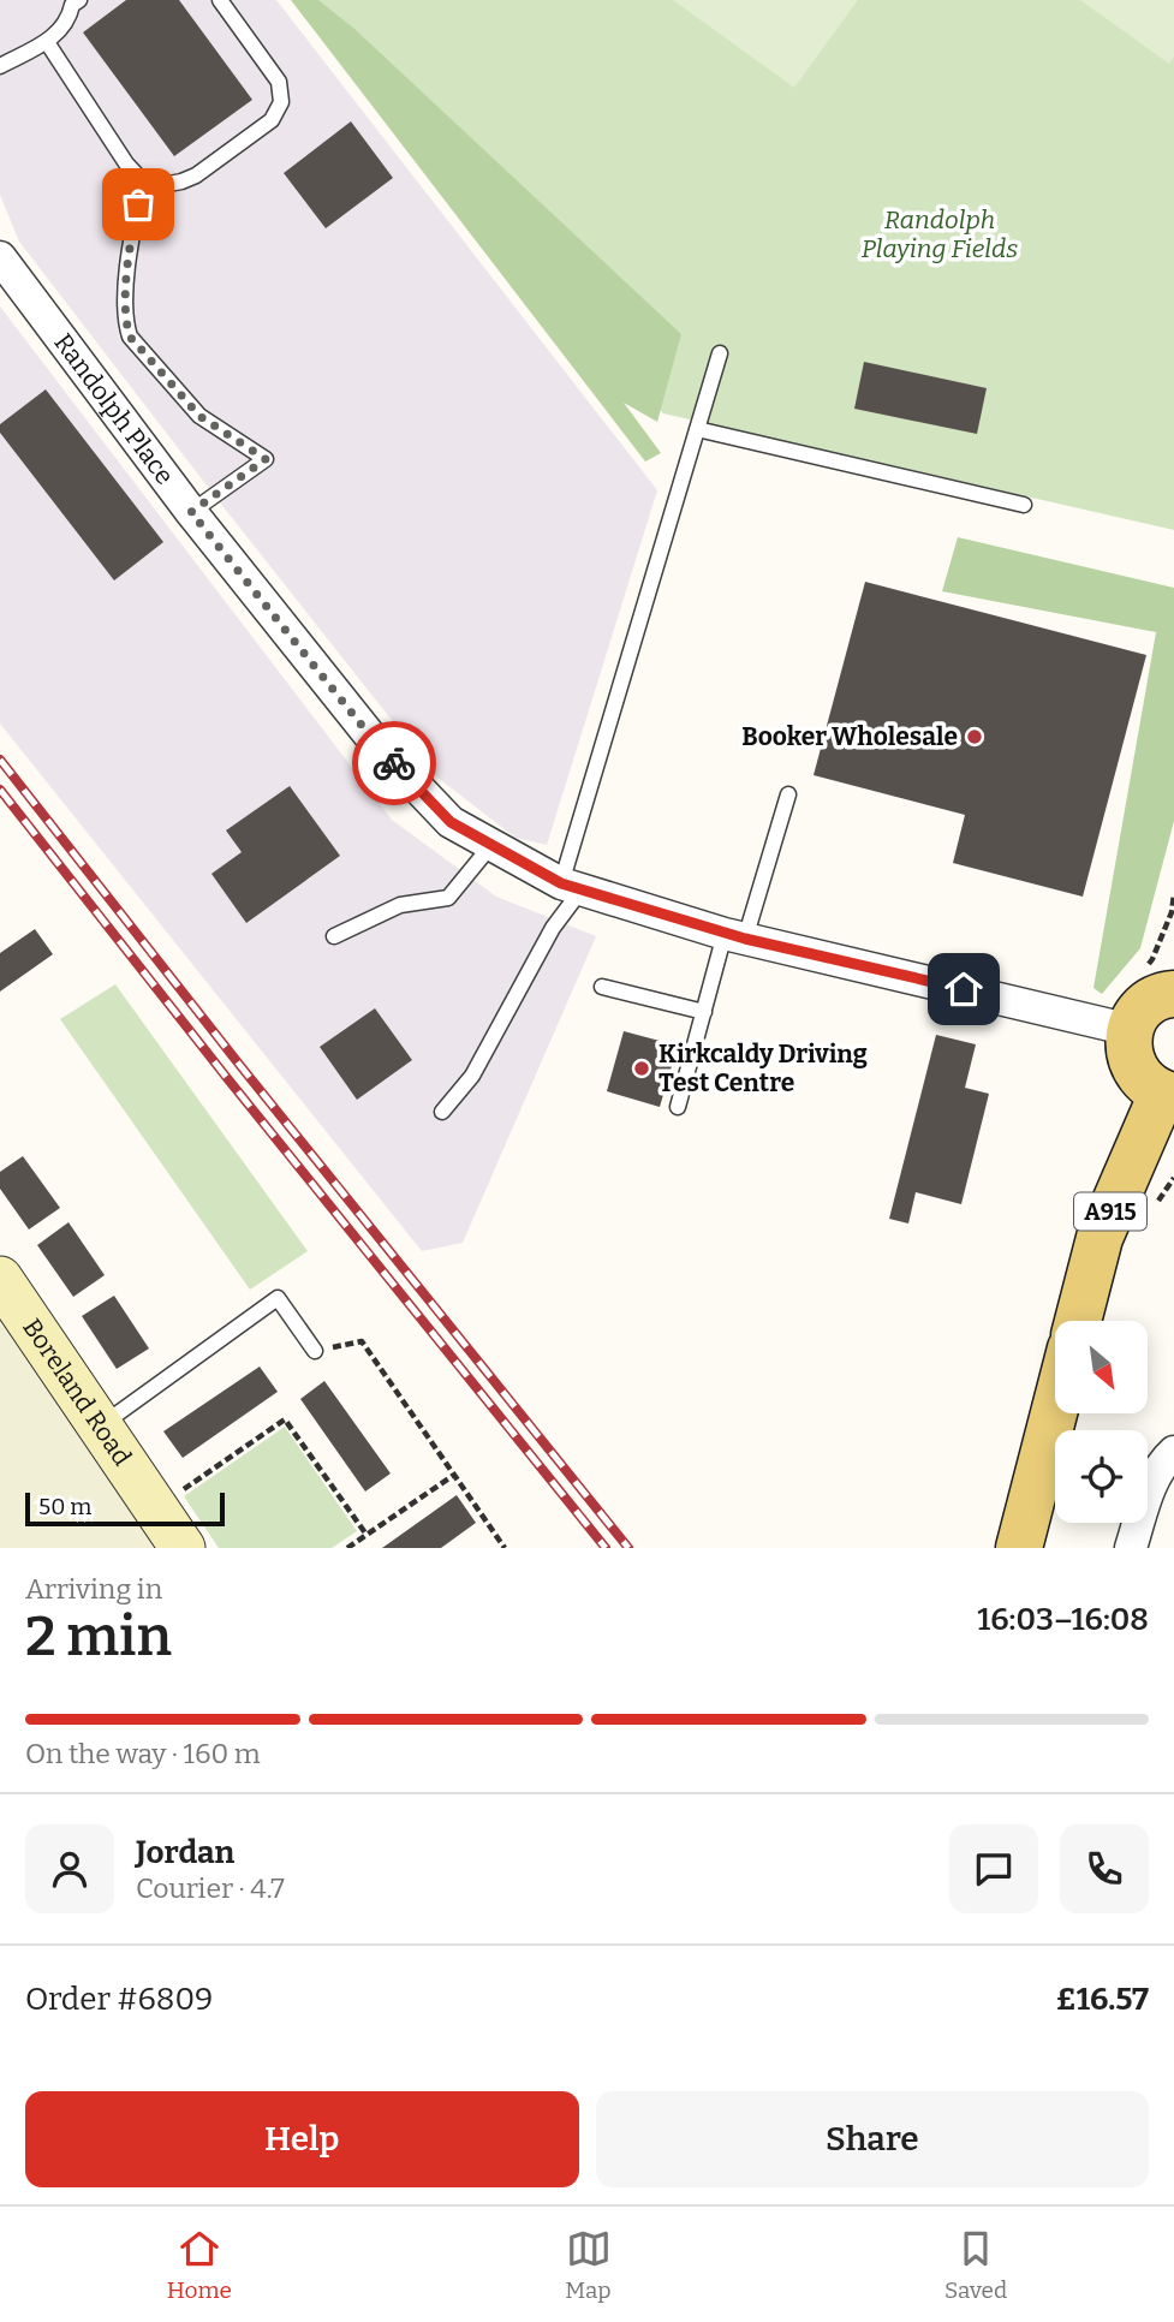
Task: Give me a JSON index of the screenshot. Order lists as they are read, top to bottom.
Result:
{
  "streets": {
    "main road": ["A915", "Boreland Road"],
    "street": ["Randolph Place"]
  },
  "crossings": [
    ["Randolph Place", "A915"]
  ],
  "parks": ["Randolph Playing Fields"],
  "places": ["Booker Wholesale", "Kirkcaldy Driving Test Centre"],
  "scale_bar": "50 m",
  "north": "bottom right",
  "page": {
    "scale": "50 m",
    "heading": ["2 min", "Arriving in", "16:03–16:08"],
    "panel": [
      "Jordan",
      "Courier · 4.7",
      "Order #6809",
      "£16.57"
    ],
    "bar": "On the way · 160 m",
    "buttons": ["Help", "Share"],
    "tabs": ["Home", "Map", "Saved"]
  }
}
